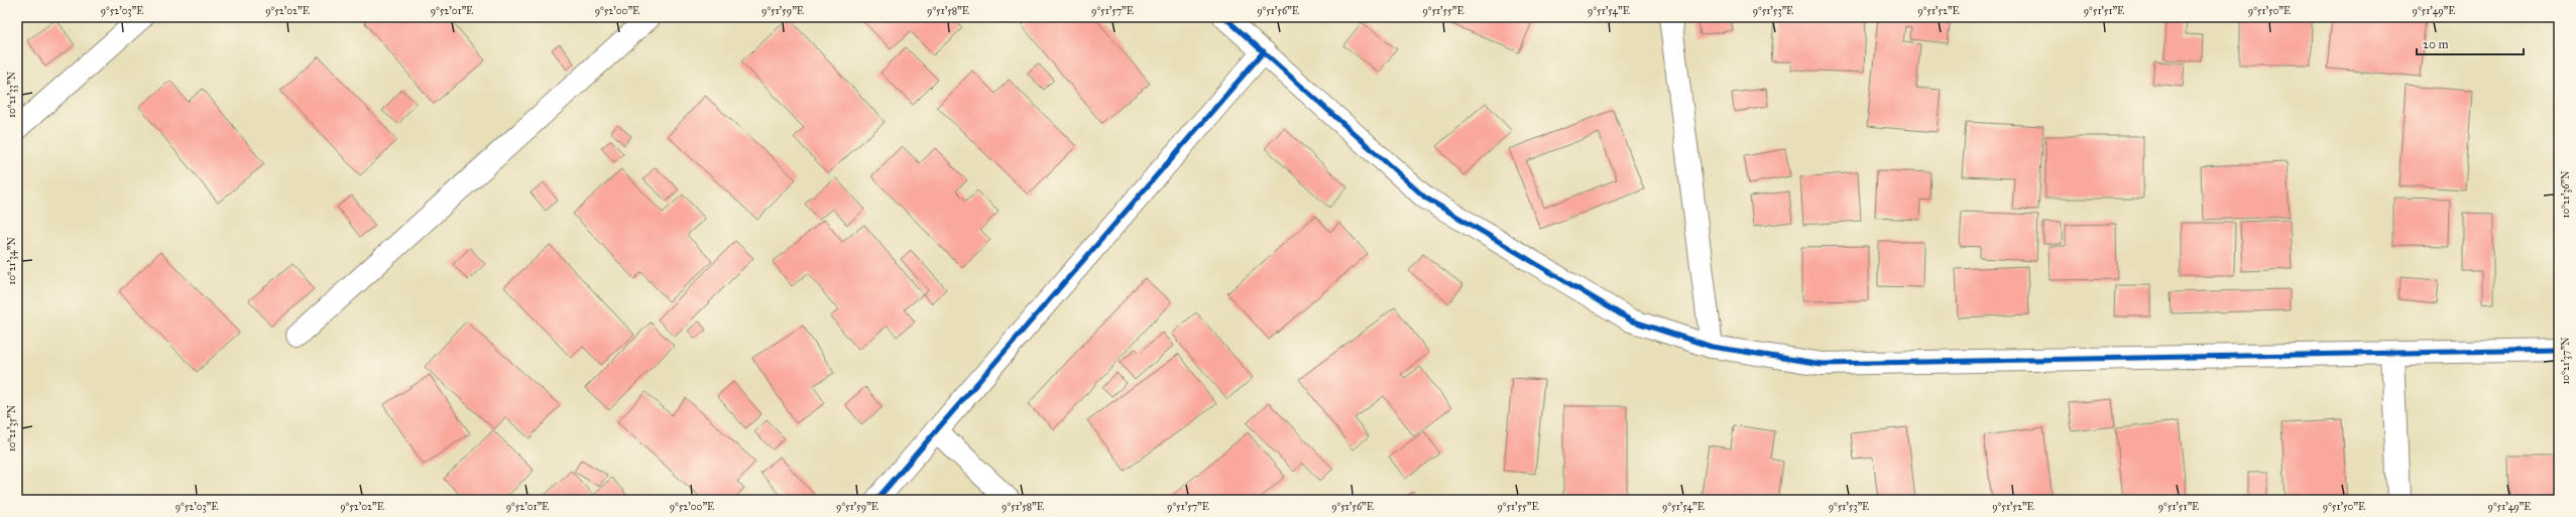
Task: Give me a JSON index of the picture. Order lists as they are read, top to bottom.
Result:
{
  "scale_bar": "20 m",
  "coordinates": [
    "9°52'03\"E",
    "9°52'02\"E",
    "9°52'01\"E",
    "9°52'00\"E",
    "9°51'59\"E",
    "9°51'58\"E",
    "9°51'57\"E",
    "9°51'56\"E",
    "9°51'55\"E",
    "9°51'54\"E",
    "9°51'53\"E",
    "9°51'52\"E",
    "9°51'51\"E",
    "9°51'50\"E",
    "9°51'49\"E",
    "10°21'33\"N",
    "10°21'36\"N",
    "10°21'34\"N",
    "10°21'37\"N",
    "10°21'35\"N"
  ]
}
